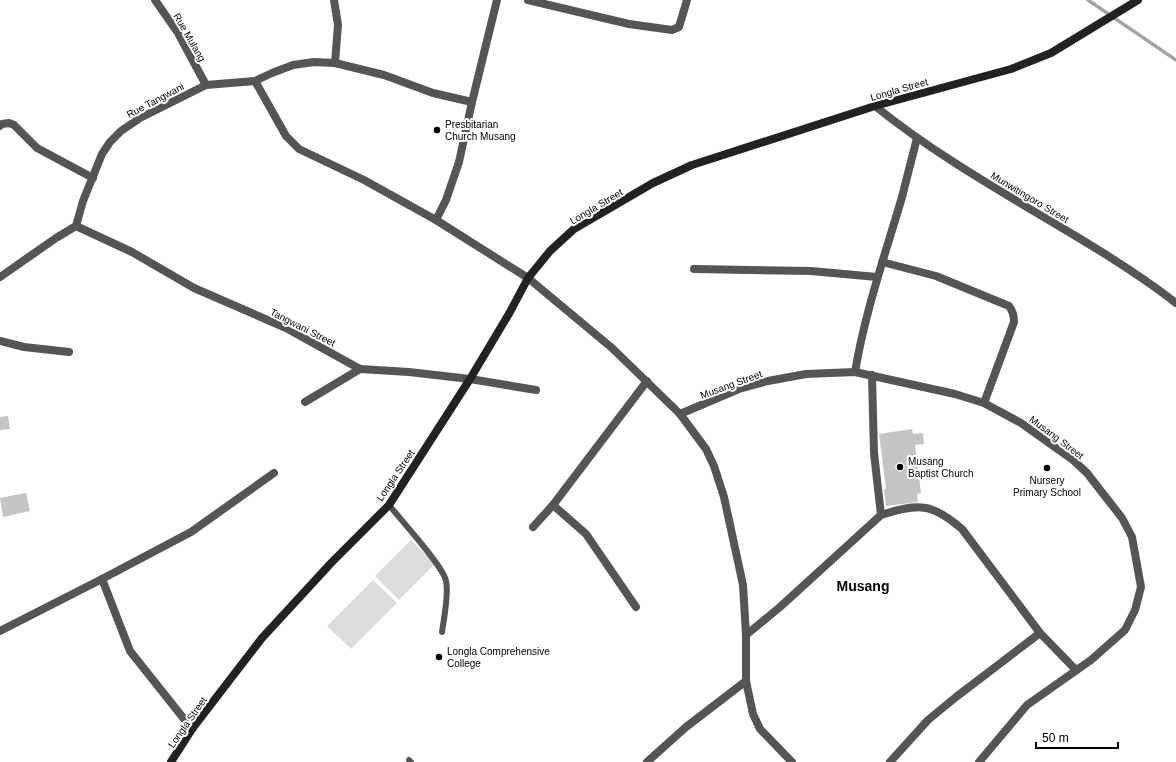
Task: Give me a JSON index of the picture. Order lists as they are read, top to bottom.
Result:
{
  "streets": {
    "main road": ["Longla Street"],
    "street": [
      "Rue Mulang",
      "Rue Tangwani",
      "Munwitingoro Street",
      "Tangwani Street",
      "Musang Street"
    ]
  },
  "crossings": [
    ["Rue Mulang", "Rue Tangwani"],
    ["Longla Street", "Munwitingoro Street"],
    ["Longla Street", "Tangwani Street"],
    ["Rue Tangwani", "Tangwani Street"]
  ],
  "districts": ["Musang"],
  "places": [
    "Presbitarian Church Musang",
    "Musang Baptist Church",
    "Nursery Primary School",
    "Longla Comprehensive College"
  ],
  "scale_bar": "50 m"
}
